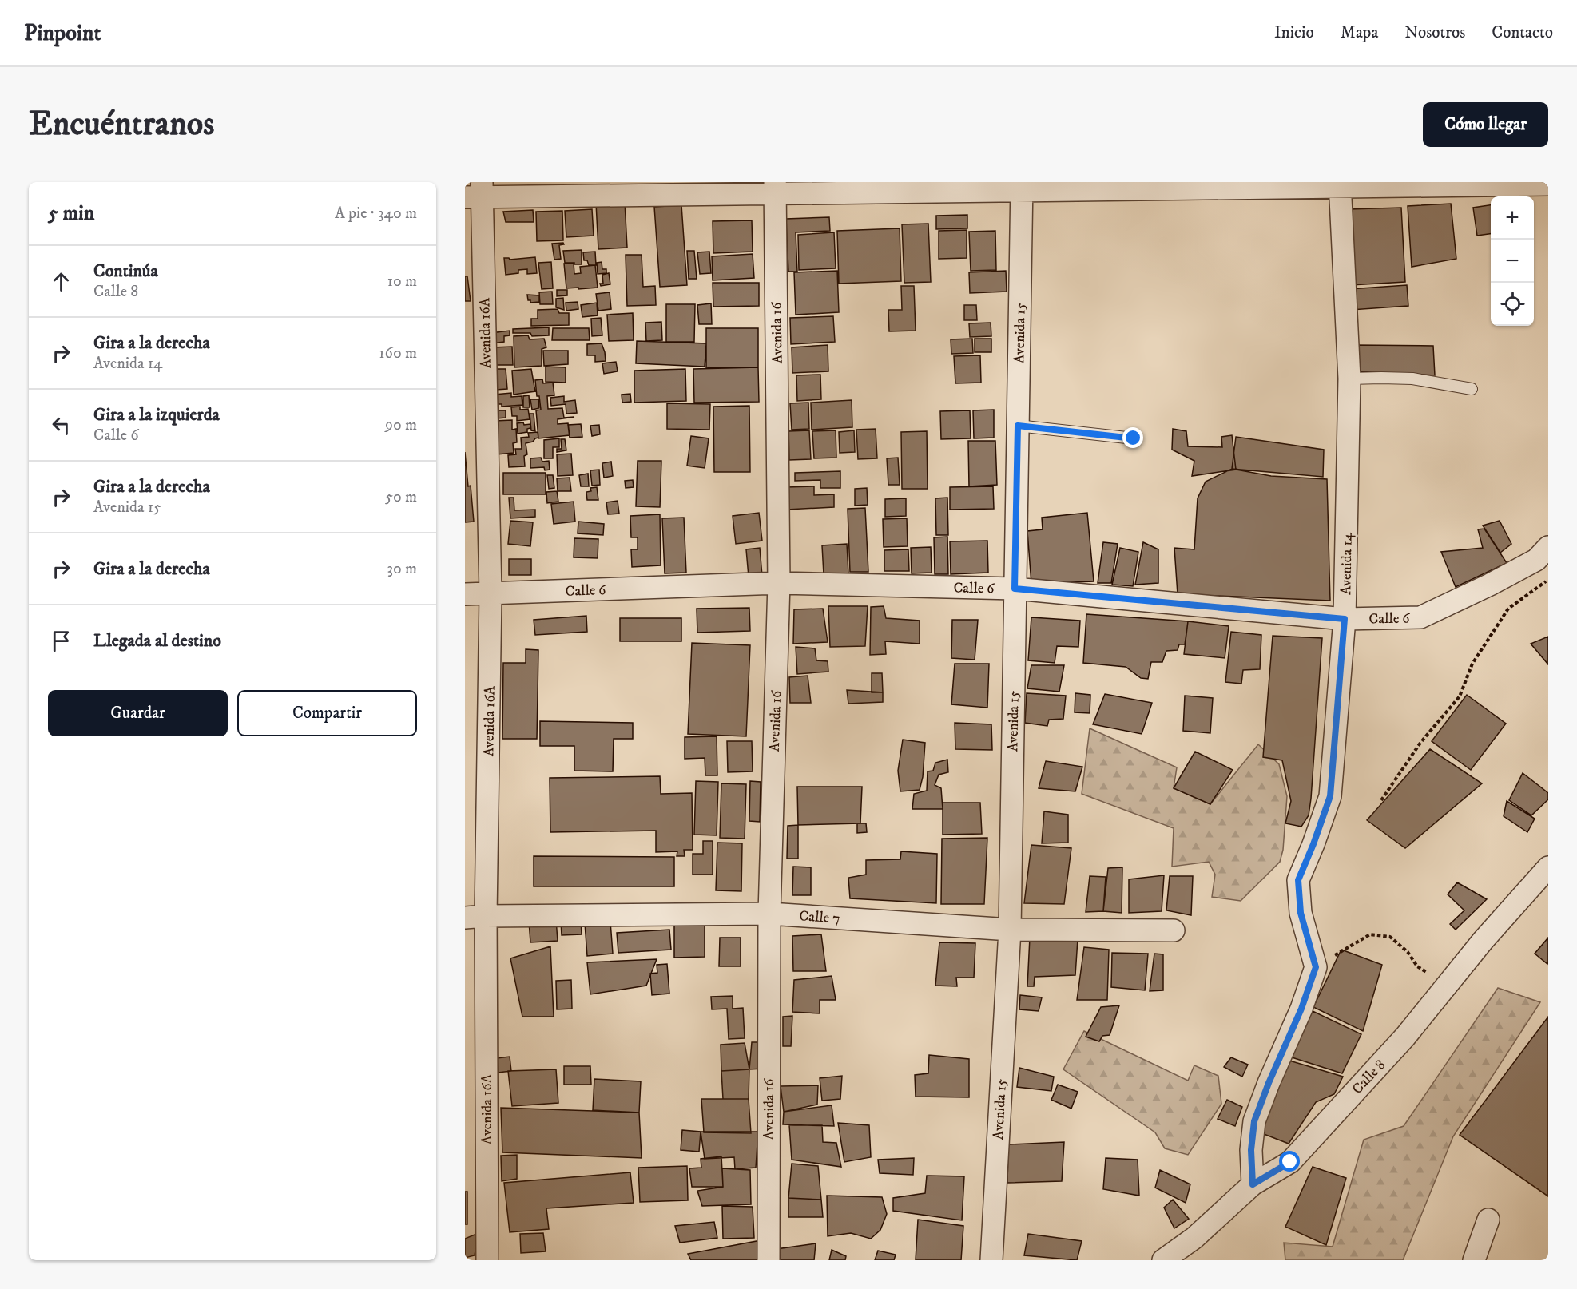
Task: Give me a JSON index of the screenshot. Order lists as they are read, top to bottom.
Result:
{
  "streets": {
    "street": [
      "Avenida 16A",
      "Avenida 16",
      "Avenida 15",
      "Avenida 14",
      "Calle 6",
      "Calle 7",
      "Calle 8"
    ]
  },
  "crossings": [
    ["Avenida 16A", "Calle 6"],
    ["Avenida 16A", "Calle 7"],
    ["Avenida 16", "Calle 6"],
    ["Avenida 16", "Calle 7"],
    ["Avenida 15", "Calle 6"],
    ["Avenida 15", "Calle 7"],
    ["Avenida 14", "Calle 6"]
  ],
  "page": {
    "header": "Pinpoint",
    "nav": [
      "Inicio",
      "Mapa",
      "Nosotros",
      "Contacto"
    ],
    "buttons": [
      "Cómo llegar",
      ["Guardar", "Compartir"]
    ],
    "title": "Encuéntranos",
    "heading": ["5 min", "A pie · 340 m"],
    "map_buttons": ["+", "−"],
    "list": [
      ["Continúa", "Calle 8", "10 m"],
      ["Gira a la derecha", "Avenida 14", "160 m"],
      ["Gira a la izquierda", "Calle 6", "90 m"],
      ["Gira a la derecha", "Avenida 15", "50 m"],
      ["Gira a la derecha", "30 m"],
      "Llegada al destino"
    ]
  }
}
